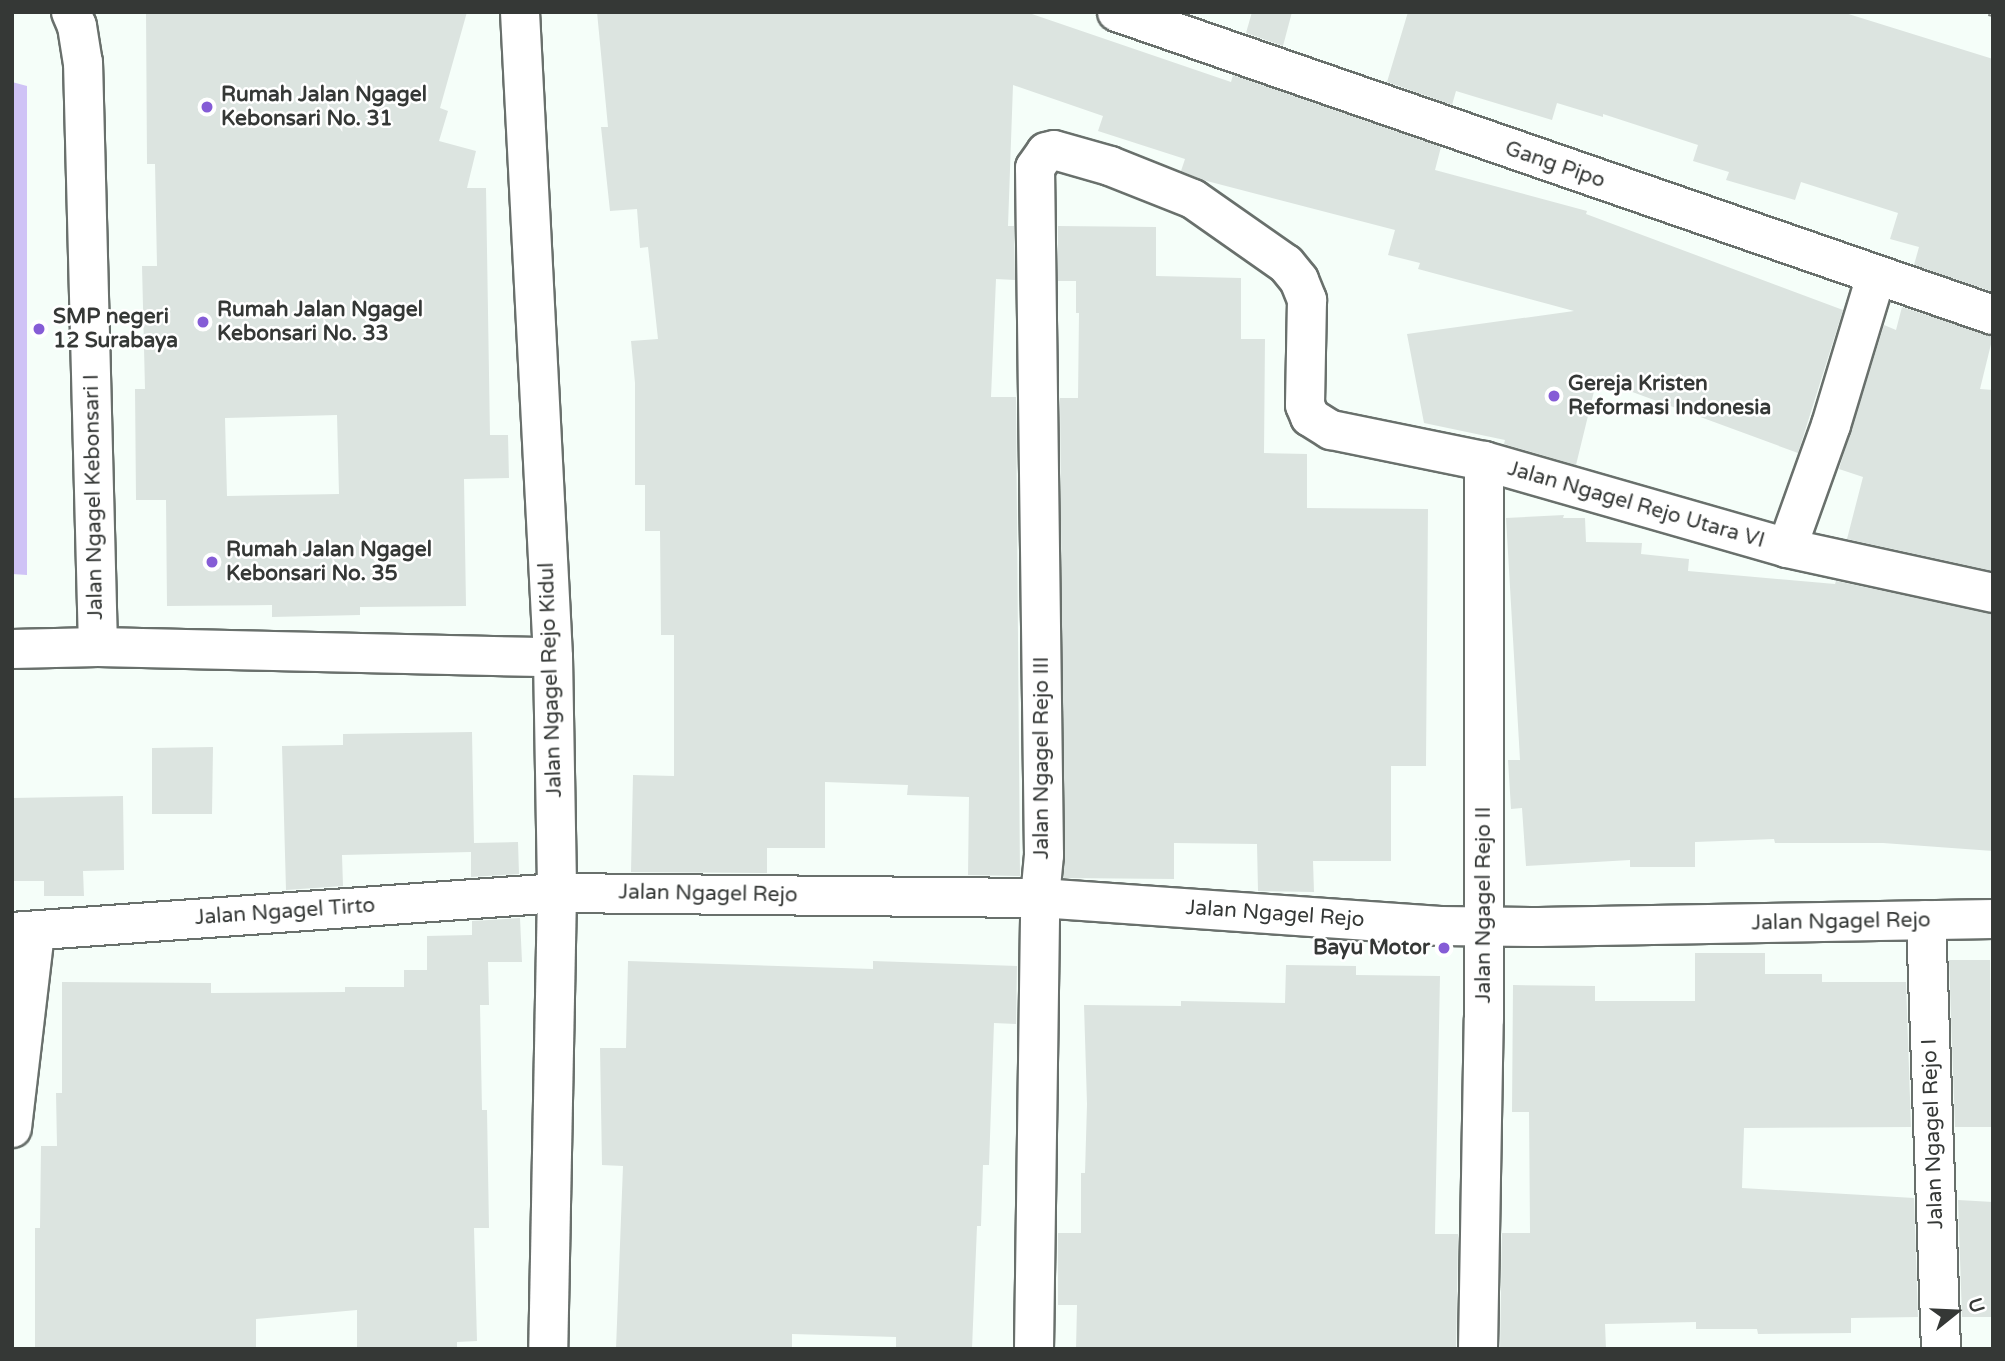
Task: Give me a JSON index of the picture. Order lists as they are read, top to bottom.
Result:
{
  "streets": {
    "street": [
      "Gang Pipo",
      "Jalan Ngagel Kebonsari I",
      "Jalan Ngagel Rejo Utara VI",
      "Jalan Ngagel Rejo Kidul",
      "Jalan Ngagel Rejo III",
      "Jalan Ngagel Rejo",
      "Jalan Ngagel Rejo II",
      "Jalan Ngagel Tirto",
      "Jalan Ngagel Rejo I"
    ]
  },
  "crossings": [
    ["Gang Pipo", "Jalan Ngagel Rejo Utara VI"],
    ["Jalan Ngagel Kebonsari I", "Jalan Ngagel Rejo Kidul"],
    ["Jalan Ngagel Rejo Utara VI", "Jalan Ngagel Rejo III"],
    ["Jalan Ngagel Rejo Utara VI", "Jalan Ngagel Rejo II"],
    ["Jalan Ngagel Rejo Kidul", "Jalan Ngagel Rejo"],
    ["Jalan Ngagel Rejo Kidul", "Jalan Ngagel Tirto"],
    ["Jalan Ngagel Rejo III", "Jalan Ngagel Rejo"],
    ["Jalan Ngagel Rejo", "Jalan Ngagel Rejo II"],
    ["Jalan Ngagel Rejo", "Jalan Ngagel Tirto"],
    ["Jalan Ngagel Rejo", "Jalan Ngagel Rejo I"]
  ],
  "places": [
    "Rumah Jalan Ngagel Kebonsari No. 31",
    "Rumah Jalan Ngagel Kebonsari No. 33",
    "SMP negeri 12 Surabaya",
    "Gereja Kristen Reformasi Indonesia",
    "Rumah Jalan Ngagel Kebonsari No. 35",
    "Bayu Motor"
  ],
  "north": "right"
}
